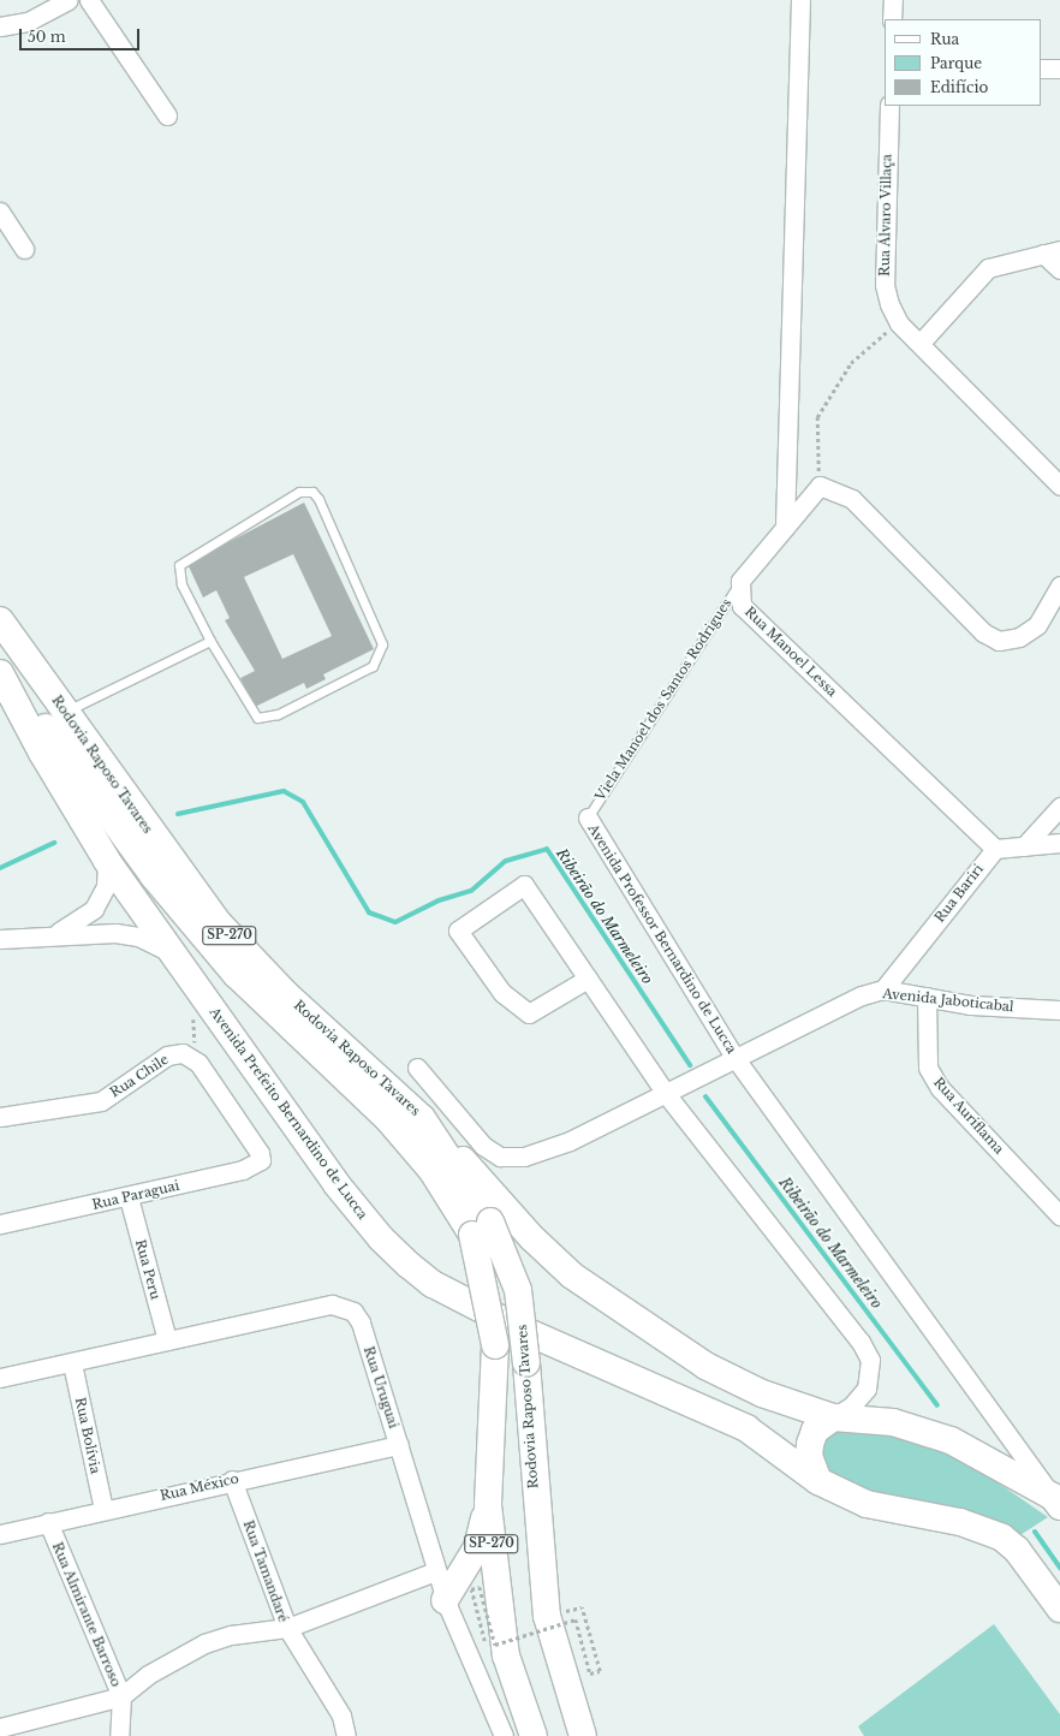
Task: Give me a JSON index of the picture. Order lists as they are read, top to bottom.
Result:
{
  "streets": {
    "highway": ["Rodovia Raposo Tavares", "SP-270", "Avenida Prefeito Bernardino de Lucca"],
    "street": [
      "Rua Álvaro Villaça",
      "Rua Manoel Lessa",
      "Rua Bariri",
      "Avenida Professor Bernardino de Lucca",
      "Avenida Jaboticabal",
      "Rua Chile",
      "Rua Auriflama",
      "Rua Paraguai",
      "Rua Peru",
      "Rua Uruguai",
      "Rua Bolívia",
      "Rua México",
      "Rua Tamandaré",
      "Rua Almirante Barroso"
    ],
    "lane": ["Viela Manoel dos Santos Rodrigues"]
  },
  "crossings": [
    ["Rua Manoel Lessa", "Viela Manoel dos Santos Rodrigues"],
    ["Rua Manoel Lessa", "Rua Bariri"],
    ["Viela Manoel dos Santos Rodrigues", "Avenida Professor Bernardino de Lucca"],
    ["Rua Bariri", "Avenida Jaboticabal"],
    ["Avenida Professor Bernardino de Lucca", "Avenida Jaboticabal"],
    ["Avenida Jaboticabal", "Rua Auriflama"],
    ["Rua Chile", "Rua Paraguai"],
    ["Rua Paraguai", "Rua Peru"],
    ["Rua Peru", "Rua Uruguai"],
    ["Rua Uruguai", "Rua Bolívia"],
    ["Rua Uruguai", "Rua México"],
    ["Rua Bolívia", "Rua México"],
    ["Rua México", "Rua Tamandaré"],
    ["Rua México", "Rua Almirante Barroso"]
  ],
  "water": ["Ribeirão do Marmeleiro"],
  "legend": ["Rua", "Parque", "Edifício"],
  "scale_bar": "50 m"
}
